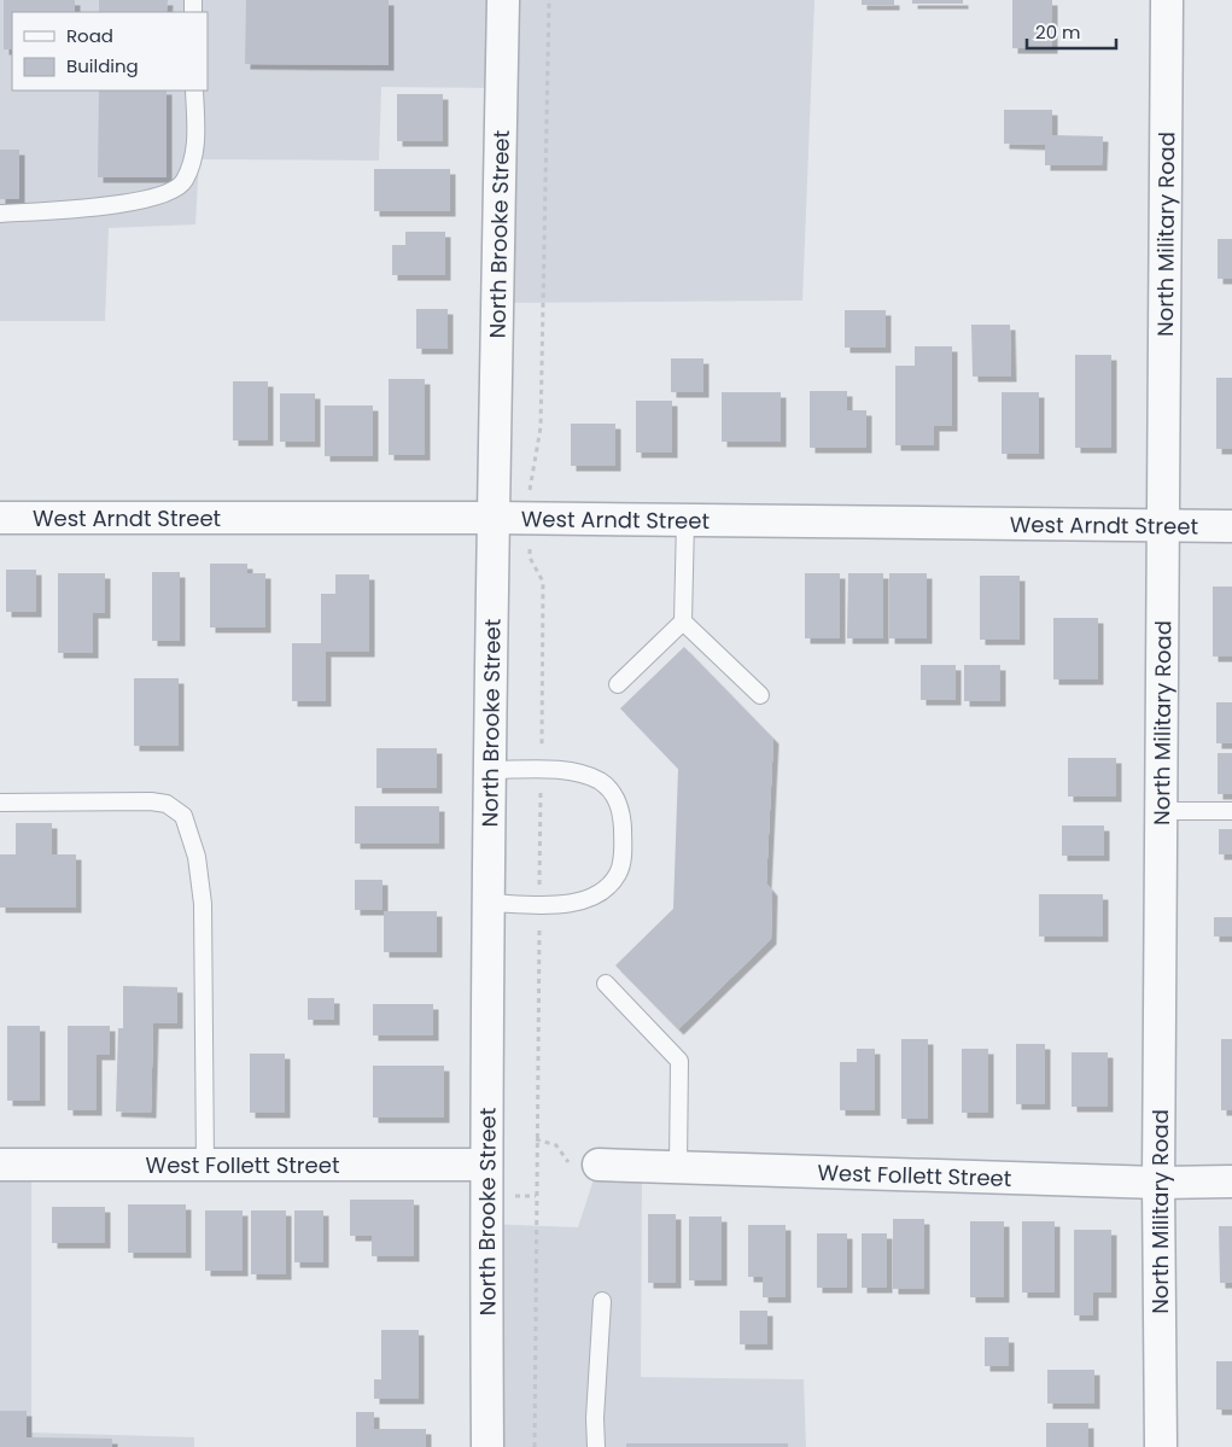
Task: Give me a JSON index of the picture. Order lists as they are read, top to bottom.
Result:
{
  "streets": {
    "street": [
      "North Brooke Street",
      "North Military Road",
      "West Arndt Street",
      "West Follett Street"
    ]
  },
  "crossings": [
    ["North Brooke Street", "West Arndt Street"],
    ["North Brooke Street", "West Follett Street"],
    ["North Military Road", "West Arndt Street"],
    ["North Military Road", "West Follett Street"]
  ],
  "legend": ["Road", "Building"],
  "scale_bar": "20 m"
}
